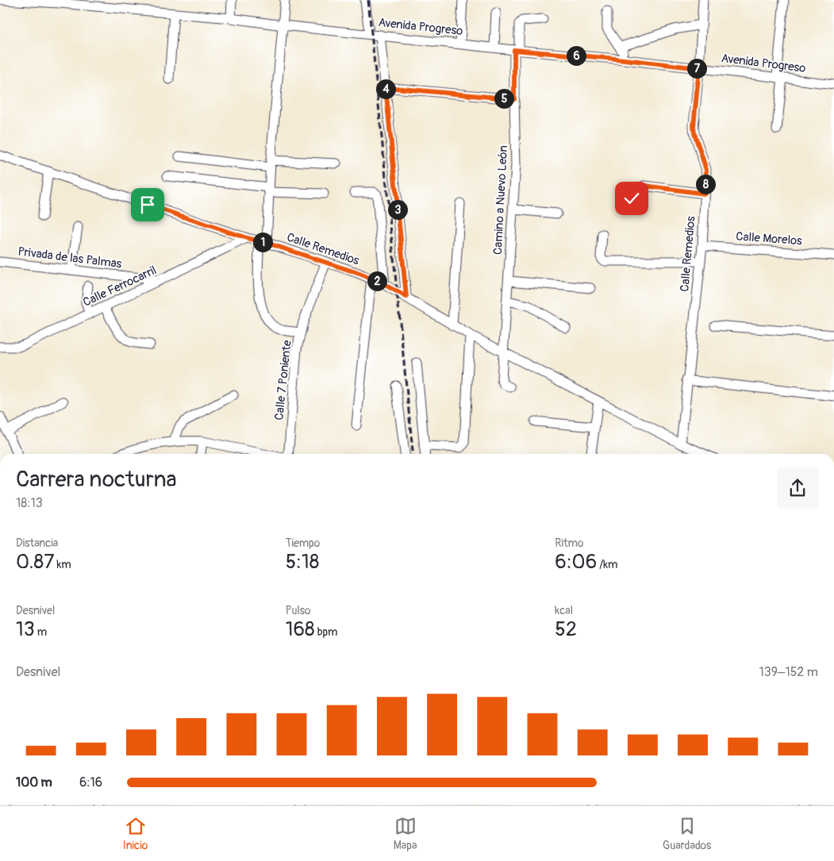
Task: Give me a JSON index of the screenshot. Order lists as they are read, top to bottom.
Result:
{
  "streets": {
    "street": [
      "Avenida Progreso",
      "Camino a Nuevo León",
      "Calle Morelos",
      "Calle Remedios",
      "Privada de las Palmas",
      "Calle Ferrocarril",
      "Calle 7 Poniente"
    ]
  },
  "crossings": [
    ["Avenida Progreso", "Camino a Nuevo León"],
    ["Avenida Progreso", "Calle Remedios"],
    ["Camino a Nuevo León", "Calle Remedios"],
    ["Calle Morelos", "Calle Remedios"],
    ["Calle Remedios", "Calle Ferrocarril"],
    ["Calle Remedios", "Calle 7 Poniente"],
    ["Privada de las Palmas", "Calle Ferrocarril"]
  ],
  "page": {
    "pins": [
      "6",
      "7",
      "4",
      "5",
      "8",
      "3",
      "1",
      "2"
    ],
    "heading": ["Carrera nocturna", "18:13"],
    "stats": [
      ["Distancia", "0.87 km"],
      ["Tiempo", "5:18"],
      ["Ritmo", "6:06 /km"],
      ["Desnivel", "13 m"],
      ["Pulso", "168 bpm"],
      ["kcal", "52"]
    ],
    "chart": ["Desnivel", "139–152 m"],
    "list": [
      {
        "name": "100 m",
        "note": "6:16"
      }
    ],
    "tabs": ["Inicio", "Mapa", "Guardados"]
  }
}
